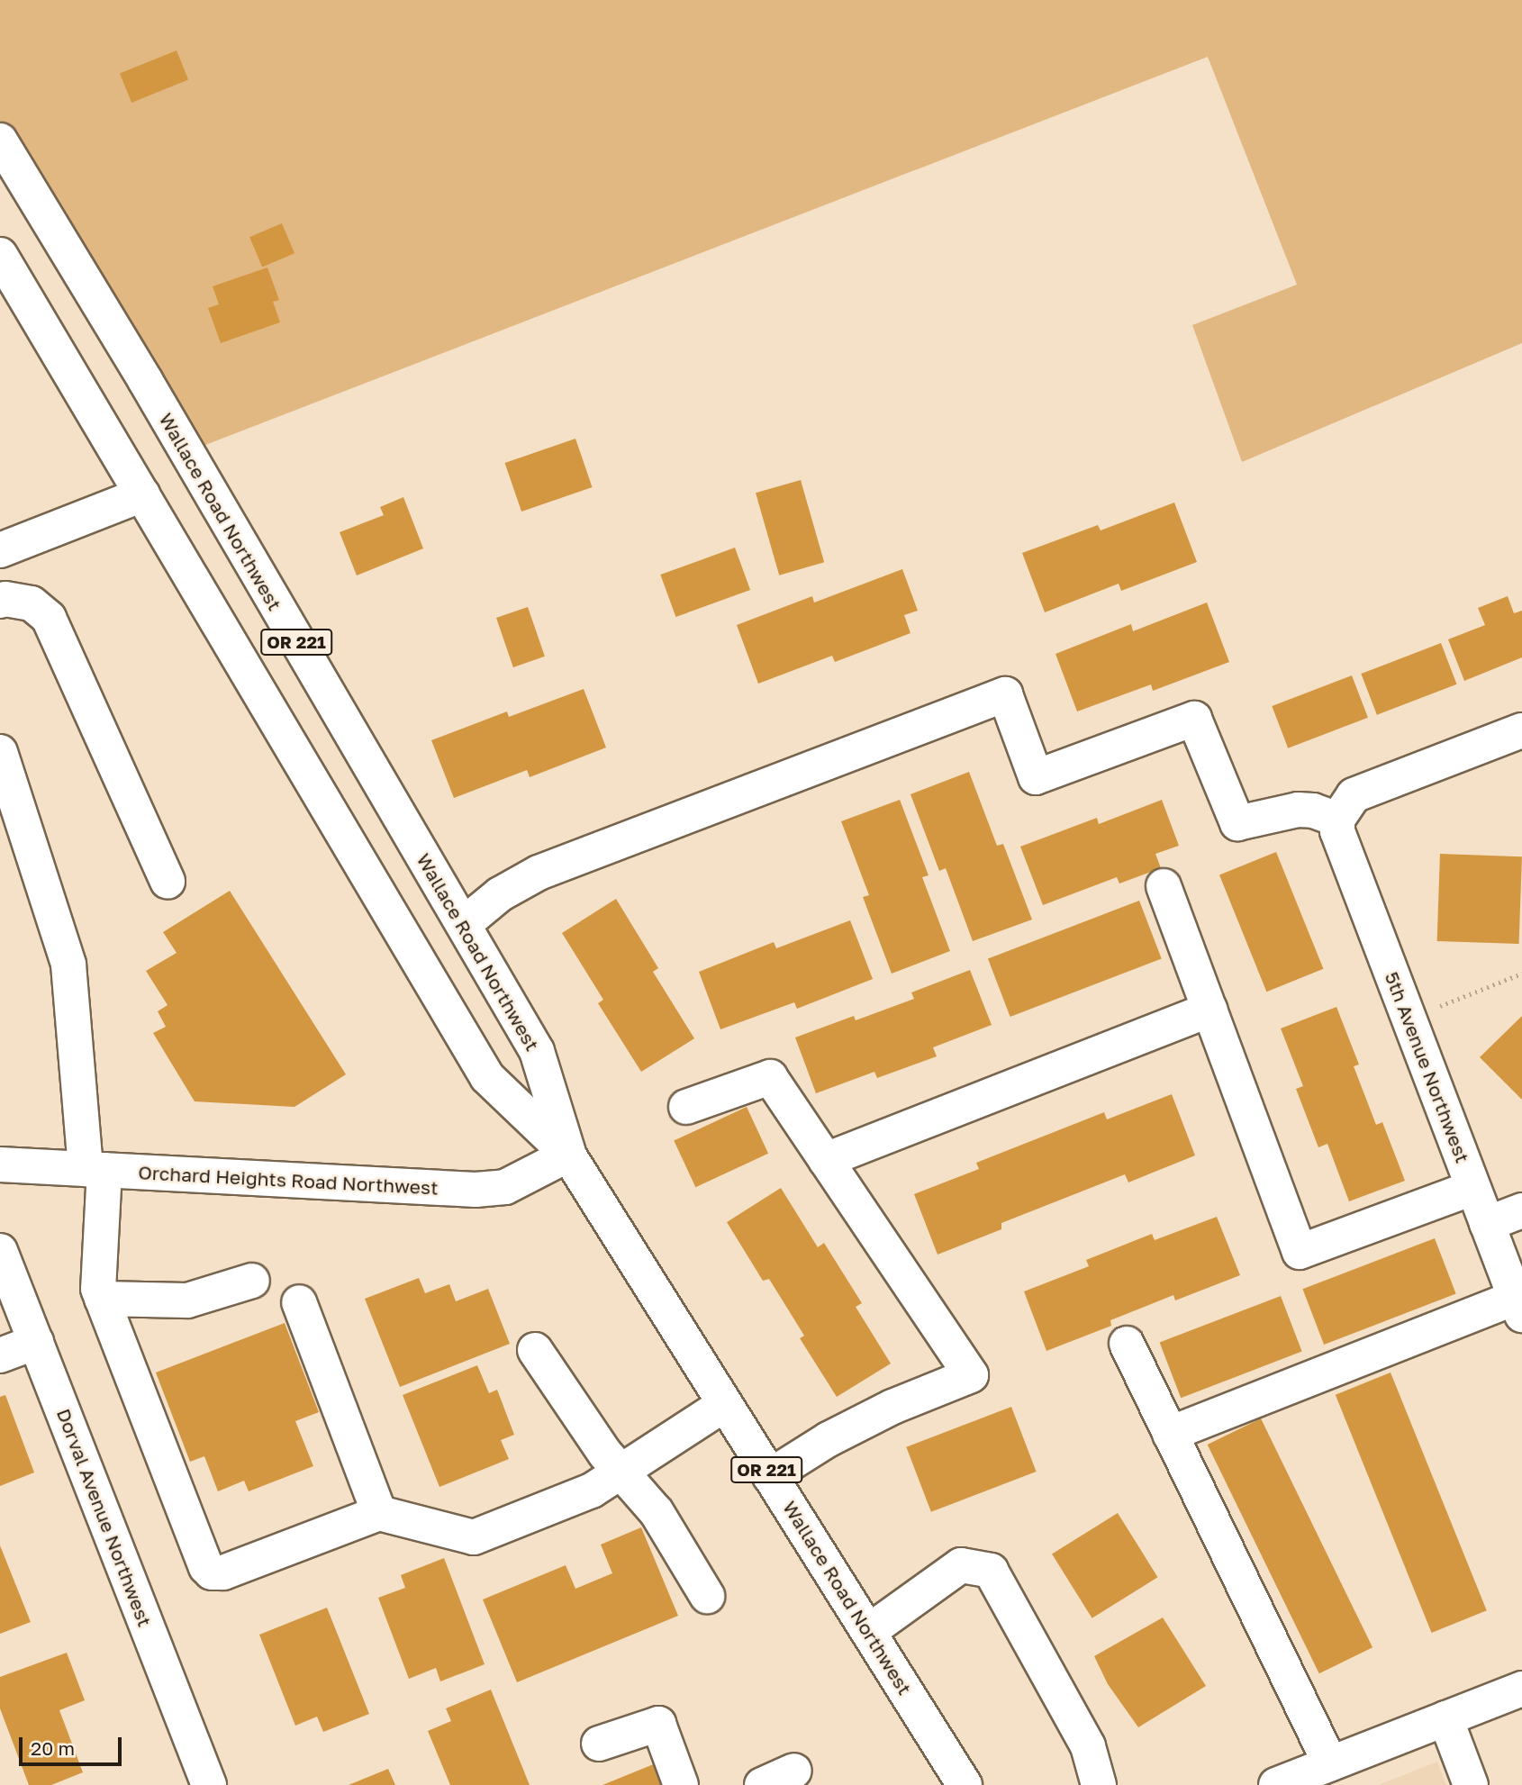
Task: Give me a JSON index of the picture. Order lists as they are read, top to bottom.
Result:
{
  "streets": {
    "main road": [
      "Wallace Road Northwest",
      "OR 221",
      "5th Avenue Northwest",
      "Orchard Heights Road Northwest",
      "Dorval Avenue Northwest"
    ]
  },
  "crossings": [
    ["Wallace Road Northwest", "Orchard Heights Road Northwest"]
  ],
  "scale_bar": "20 m"
}
